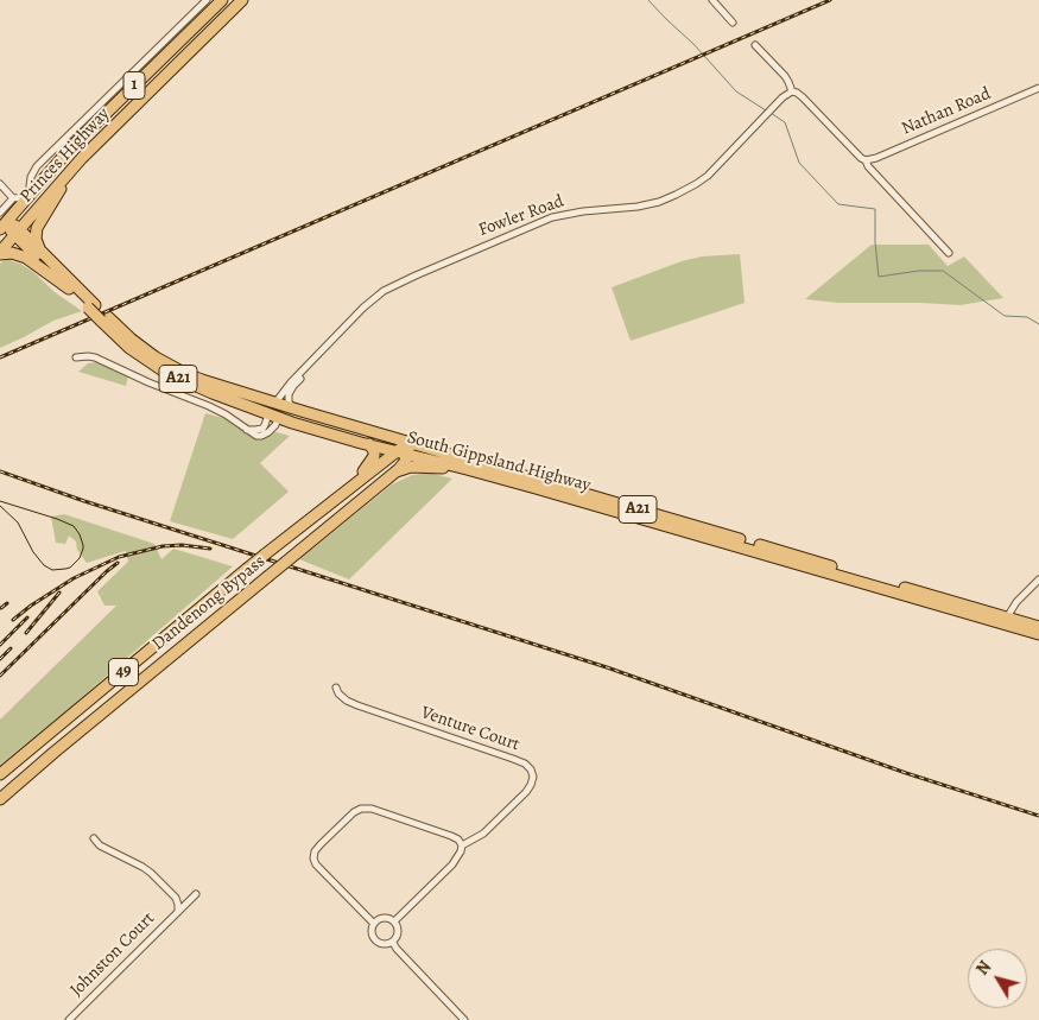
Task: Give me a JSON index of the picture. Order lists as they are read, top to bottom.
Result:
{
  "streets": {
    "highway": [
      "1",
      "Princes Highway",
      "A21",
      "South Gippsland Highway",
      "Dandenong Bypass",
      "49"
    ],
    "street": [
      "Nathan Road",
      "Fowler Road",
      "Venture Court",
      "Johnston Court"
    ]
  },
  "crossings": [
    ["1", "Princes Highway"],
    ["1", "South Gippsland Highway"],
    ["Princes Highway", "South Gippsland Highway"],
    ["Fowler Road", "South Gippsland Highway"],
    ["South Gippsland Highway", "Dandenong Bypass"],
    ["South Gippsland Highway", "49"],
    ["Dandenong Bypass", "49"]
  ],
  "north": "top left"
}
